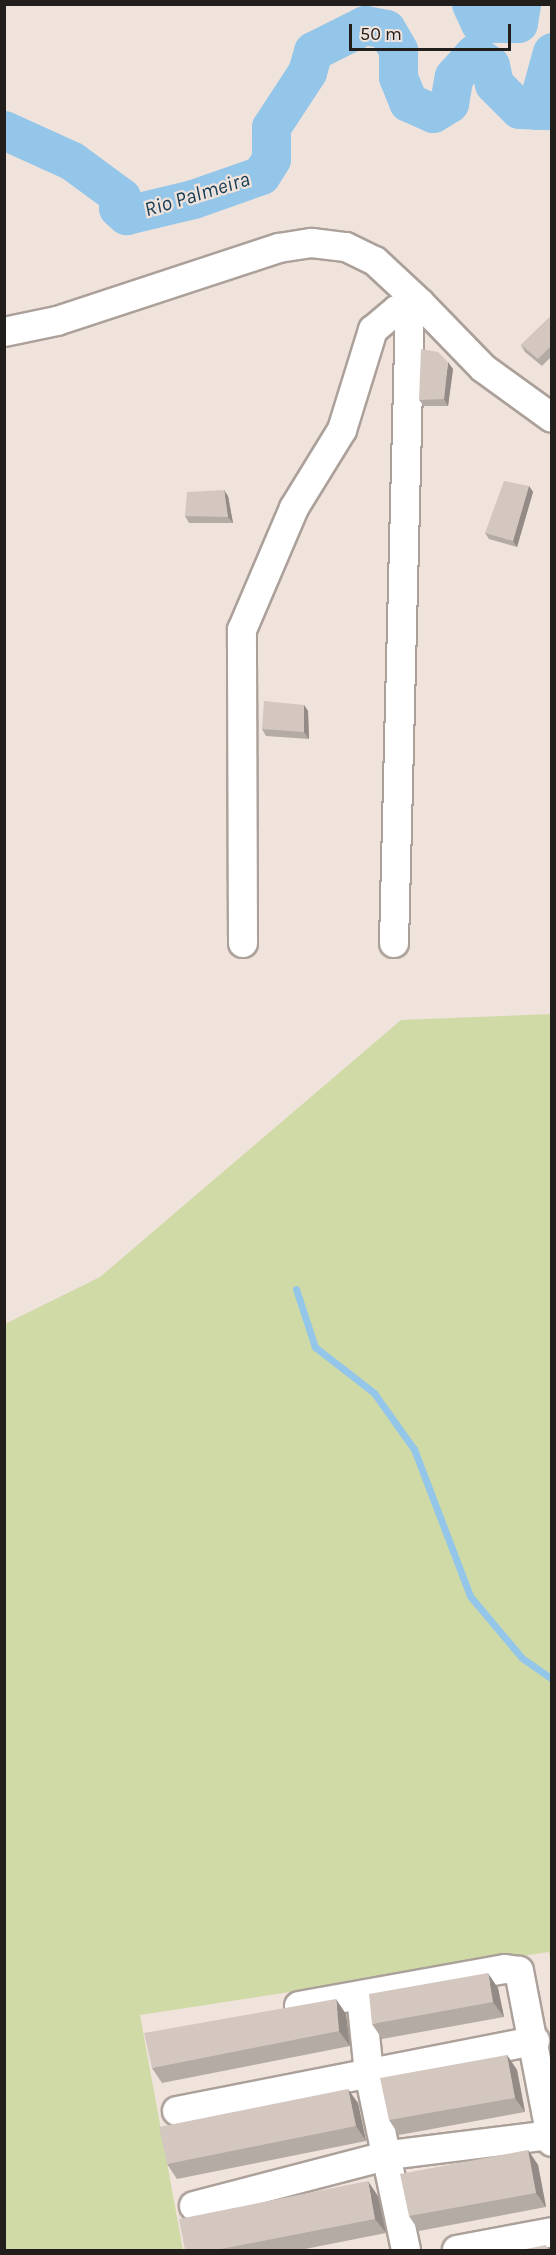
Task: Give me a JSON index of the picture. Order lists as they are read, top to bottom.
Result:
{
  "water": ["Rio Palmeira"],
  "scale_bar": "50 m"
}
